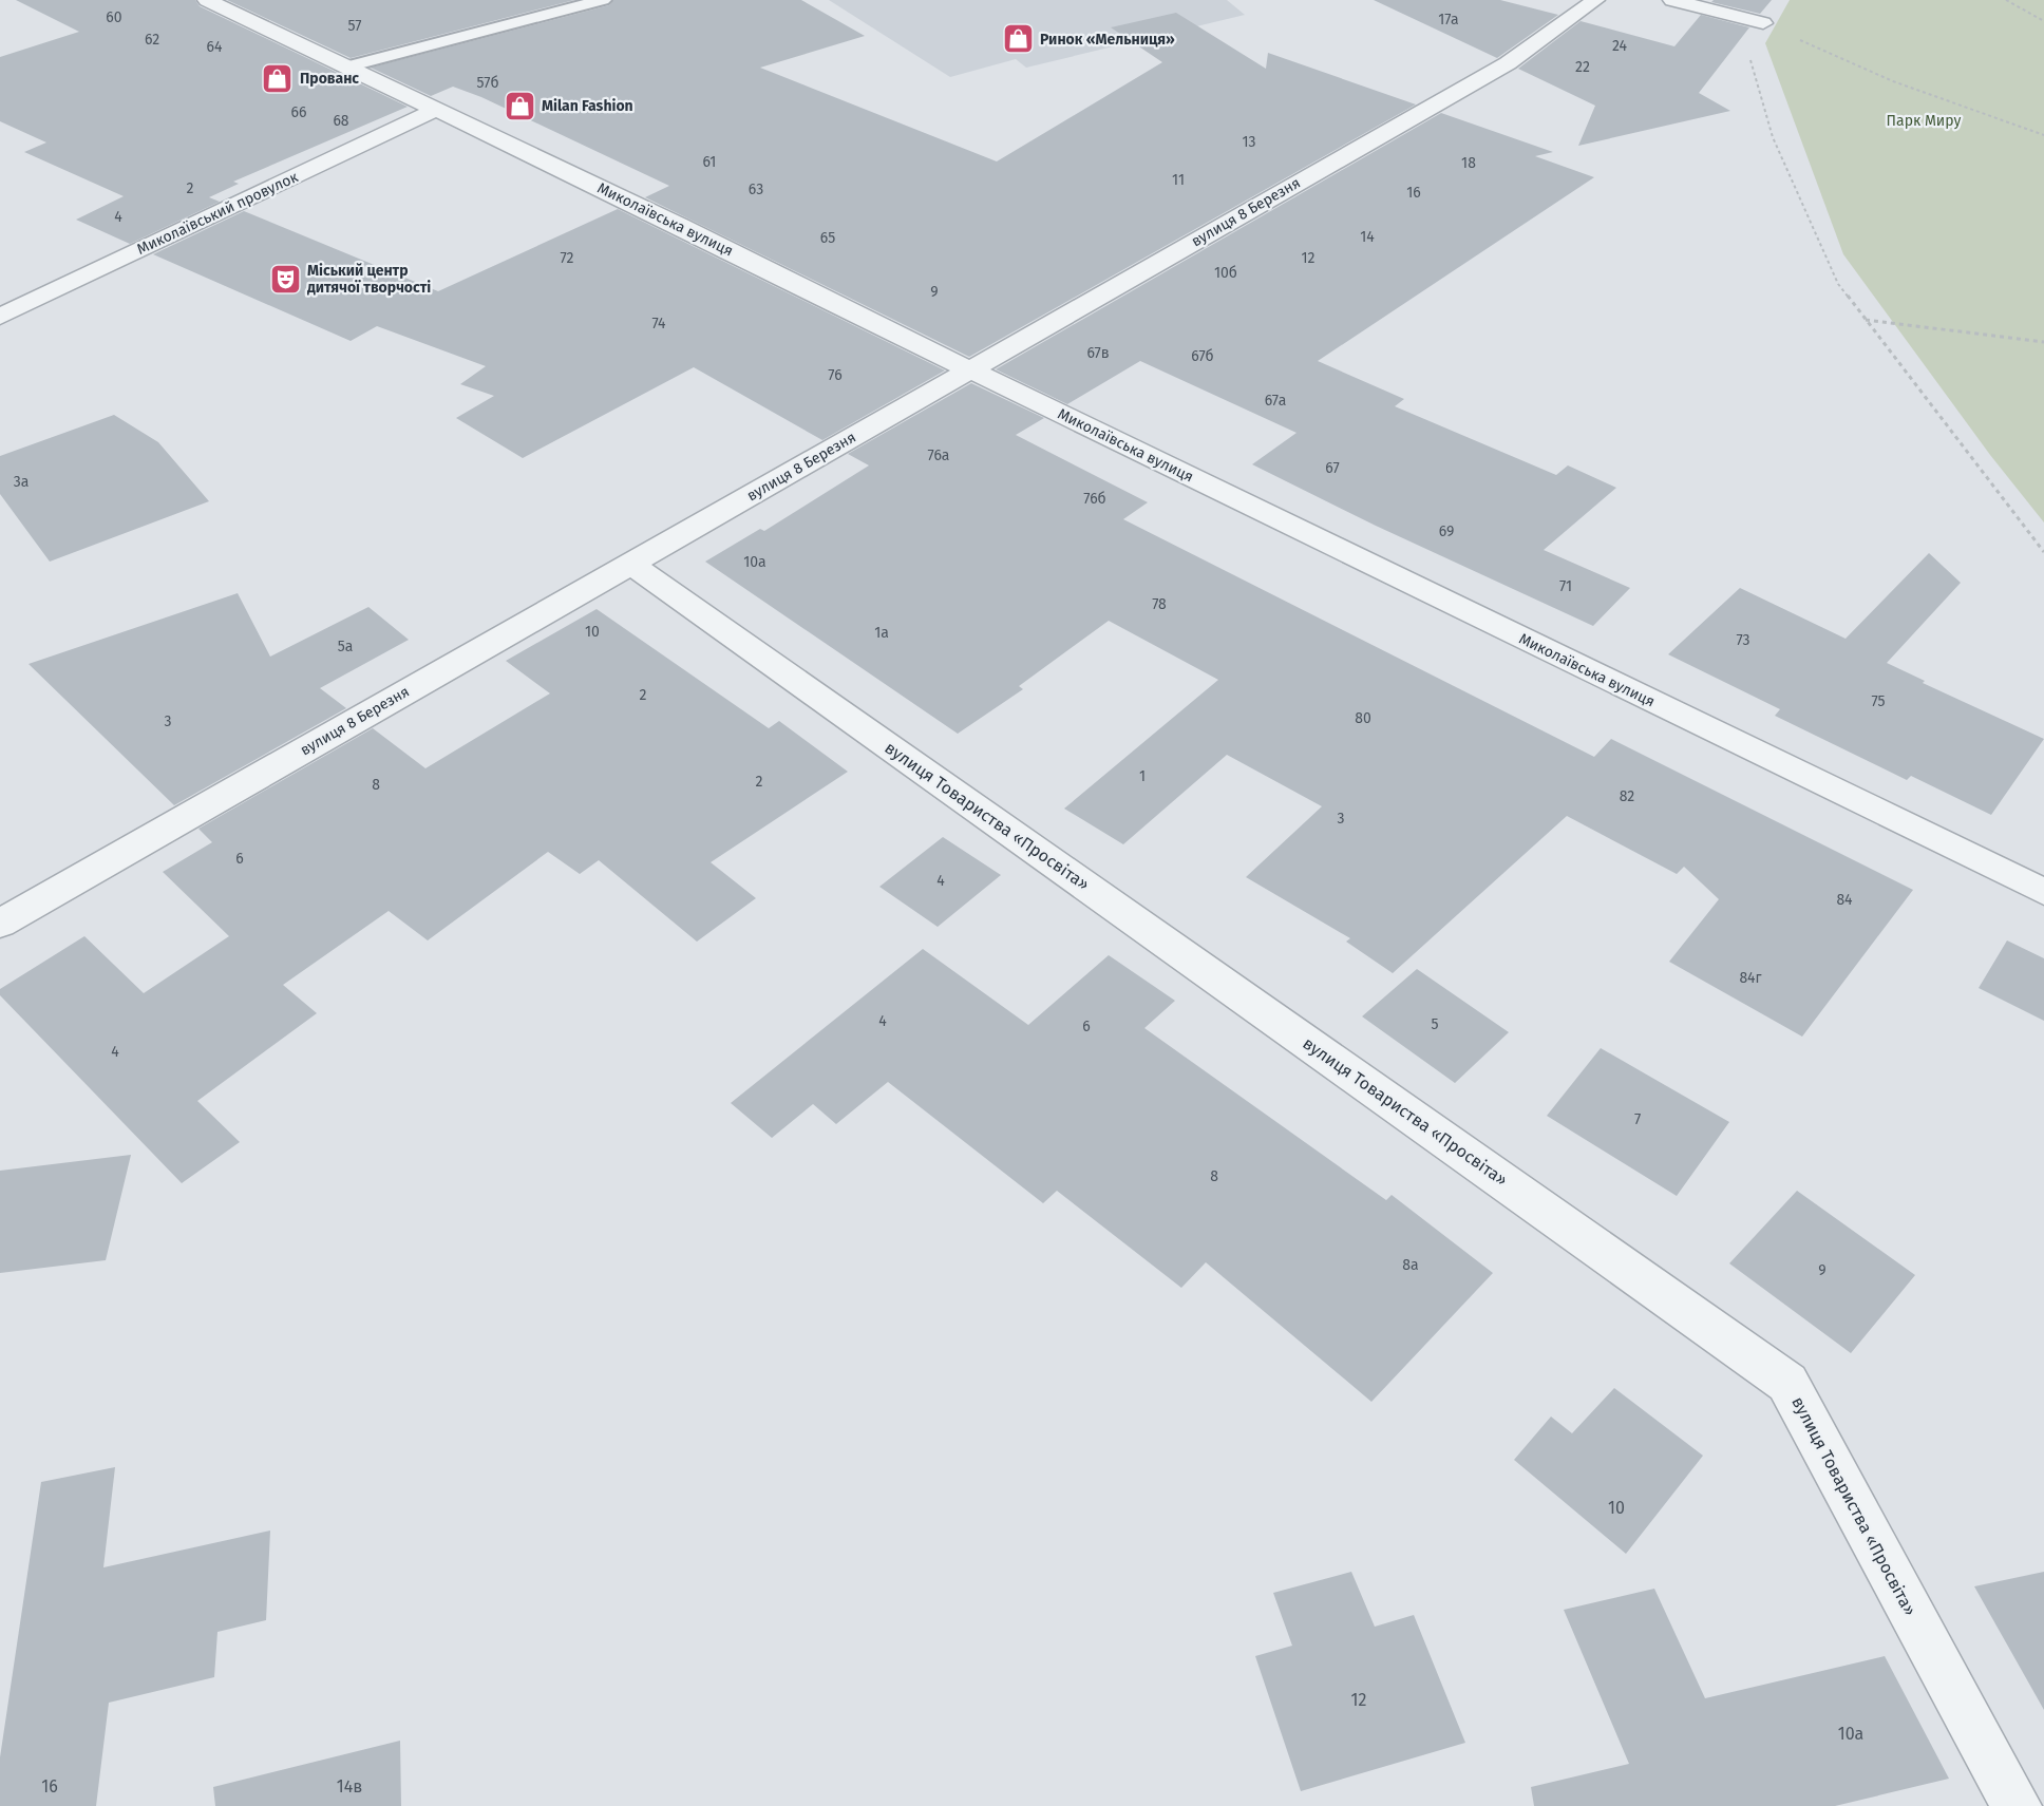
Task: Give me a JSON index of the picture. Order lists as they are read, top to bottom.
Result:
{
  "streets": {
    "street": [
      "вулиця 8 Березня",
      "Миколаївський провулок",
      "Миколаївська вулиця",
      "вулиця Товариства «Просвіта»"
    ]
  },
  "crossings": [
    ["вулиця 8 Березня", "Миколаївська вулиця"],
    ["вулиця 8 Березня", "вулиця Товариства «Просвіта»"],
    ["Миколаївський провулок", "Миколаївська вулиця"]
  ],
  "parks": ["Парк Миру"],
  "places": {
    "shop": ["Ринок «Мельниця»", "Прованс", "Milan Fashion"],
    "theatre": ["Міський центр дитячої творчості"]
  },
  "house_numbers": [
    "60",
    "17а",
    "57",
    "62",
    "24",
    "64",
    "22",
    "57б",
    "66",
    "68",
    "13",
    "61",
    "18",
    "11",
    "2",
    "63",
    "16",
    "4",
    "14",
    "65",
    "72",
    "12",
    "10б",
    "9",
    "74",
    "67в",
    "67б",
    "76",
    "67а",
    "76а",
    "67",
    "3а",
    "76б",
    "69",
    "10а",
    "71",
    "78",
    "10",
    "1а",
    "73",
    "5а",
    "2",
    "75",
    "80",
    "3",
    "1",
    "2",
    "8",
    "82",
    "3",
    "6",
    "4",
    "84",
    "84г",
    "4",
    "5",
    "6",
    "4",
    "7",
    "8",
    "8а",
    "9",
    "10",
    "12",
    "10а",
    "16",
    "14в"
  ]
}
